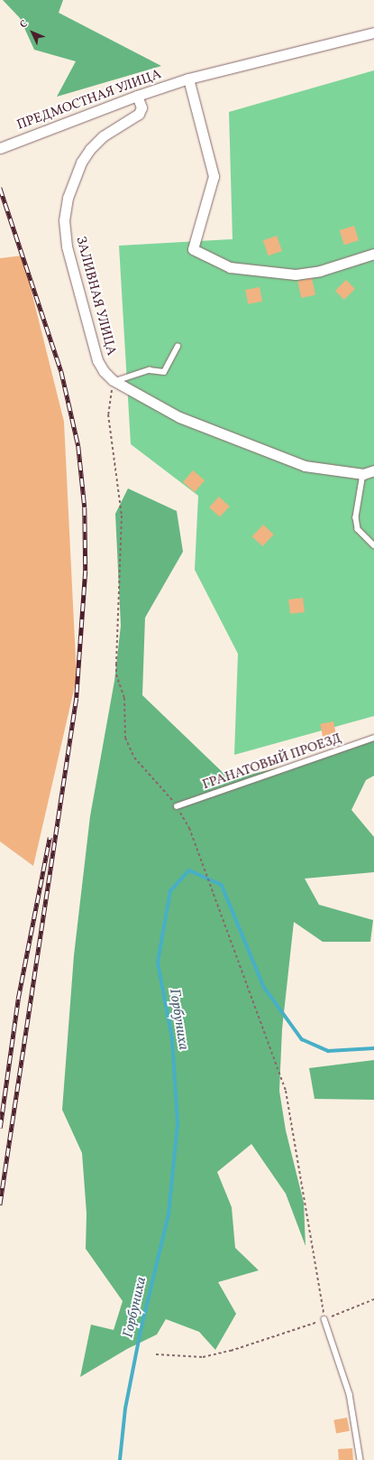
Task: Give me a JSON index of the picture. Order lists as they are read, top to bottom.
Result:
{
  "streets": {
    "street": ["ПРЕДМОСТНАЯ УЛИЦА", "ЗАЛИВНАЯ УЛИЦА"],
    "lane": ["ГРАНАТОВЫЙ ПРОЕЗД"]
  },
  "crossings": [
    ["ПРЕДМОСТНАЯ УЛИЦА", "ЗАЛИВНАЯ УЛИЦА"]
  ],
  "water": ["Горбуниха"],
  "north": "top left"
}
